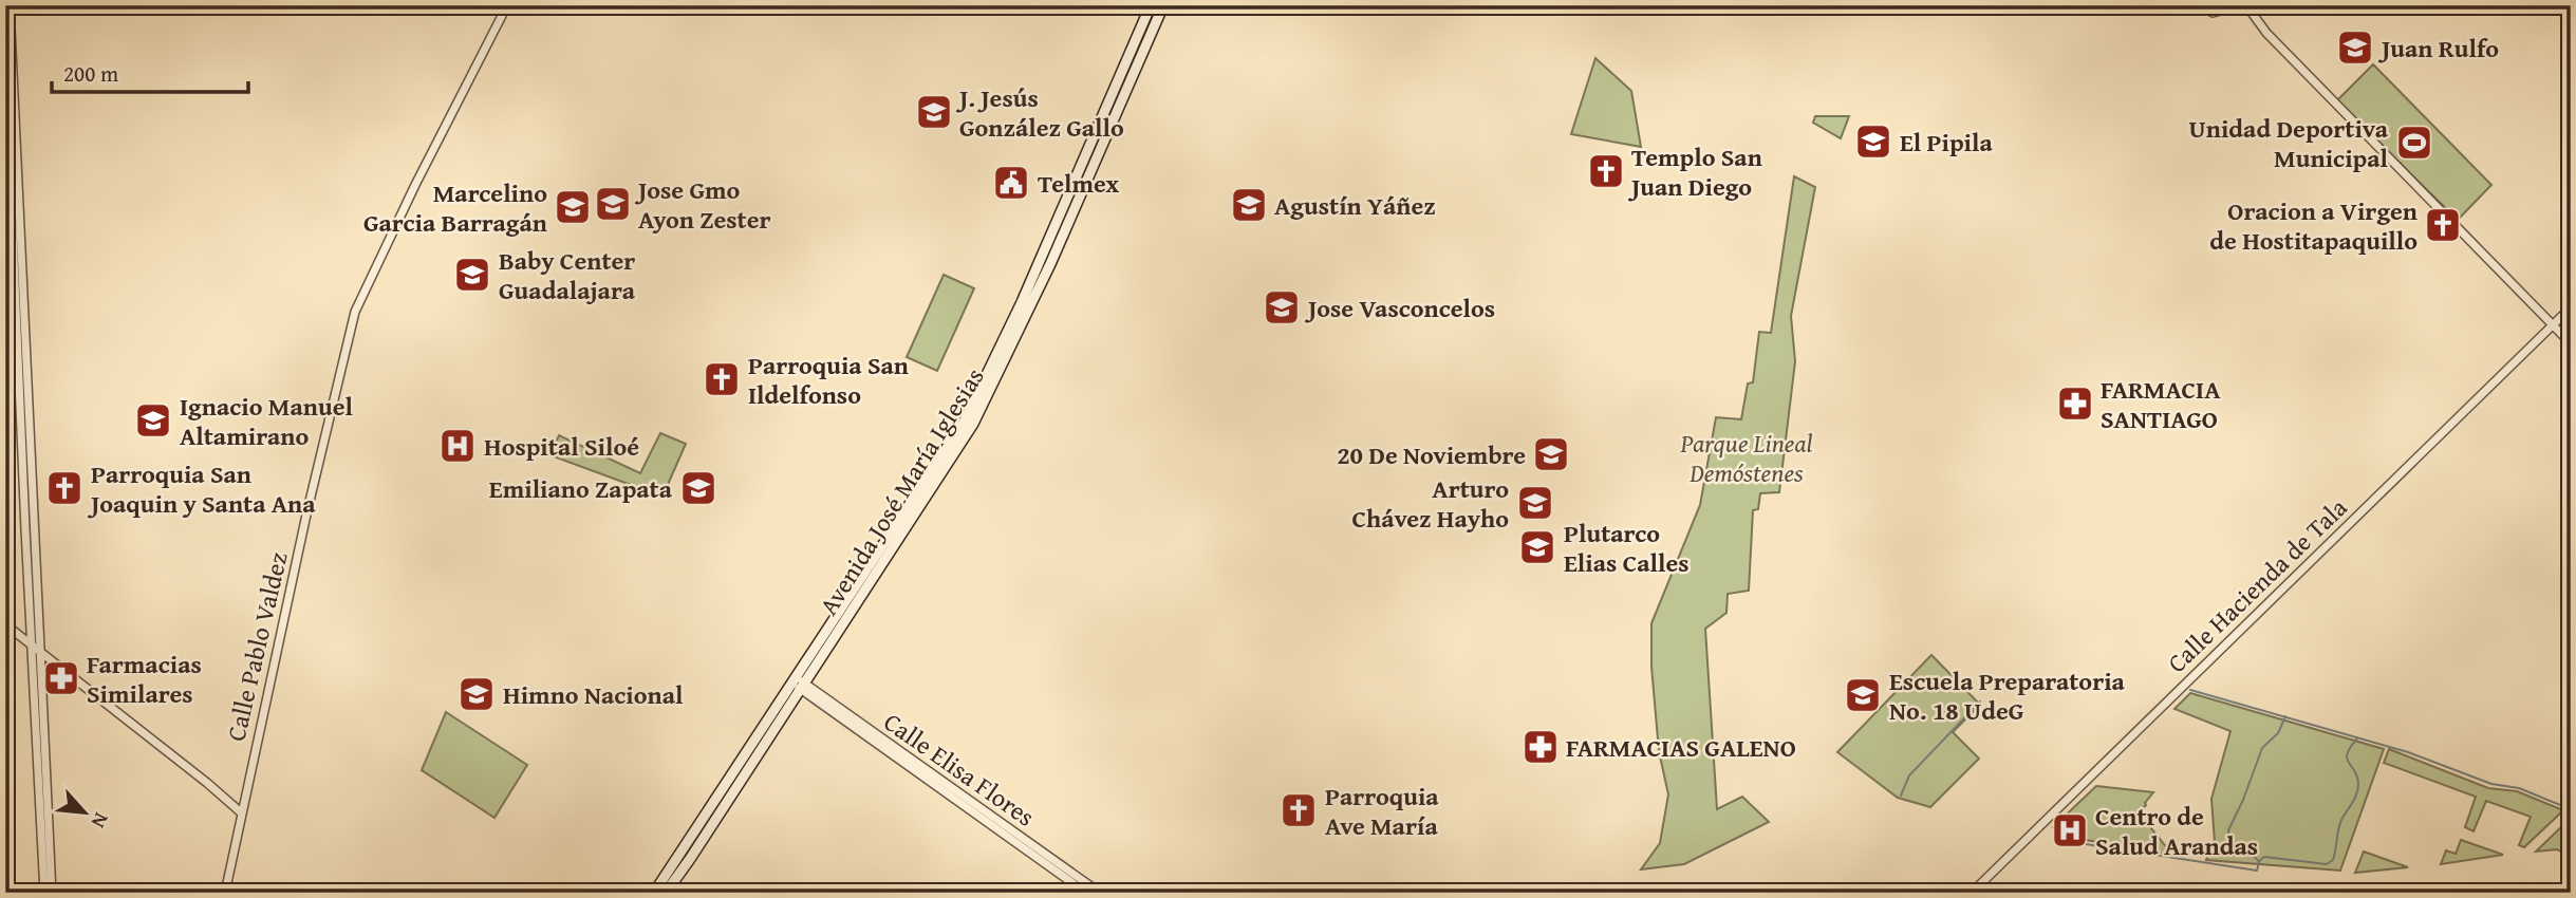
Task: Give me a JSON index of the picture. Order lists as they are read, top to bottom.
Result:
{
  "streets": {
    "main road": ["Avenida José María Iglesias"],
    "street": ["Calle Hacienda de Tala", "Calle Pablo Valdez", "Calle Elisa Flores"]
  },
  "crossings": [
    ["Avenida José María Iglesias", "Calle Elisa Flores"]
  ],
  "parks": ["Parque Lineal Demóstenes"],
  "places": {
    "school or university": [
      "Juan Rulfo",
      "J. Jesús González Gallo",
      "El Pipila",
      "Jose Gmo Ayon Zester",
      "Agustín Yáñez",
      "Marcelino Garcia Barragán",
      "Baby Center Guadalajara",
      "Jose Vasconcelos",
      "Ignacio Manuel Altamirano",
      "20 De Noviembre",
      "Emiliano Zapata",
      "Arturo Chávez Hayho",
      "Plutarco Elias Calles",
      "Himno Nacional",
      "Escuela Preparatoria No. 18 UdeG"
    ],
    "sports": ["Unidad Deportiva Municipal"],
    "church": [
      "Templo San Juan Diego",
      "Oracion a Virgen de Hostitapaquillo",
      "Parroquia San Ildelfonso",
      "Parroquia San Joaquin y Santa Ana",
      "Parroquia Ave María"
    ],
    "public building": ["Telmex"],
    "pharmacy": ["FARMACIA SANTIAGO", "Farmacias Similares", "FARMACIAS GALENO"],
    "hospital": ["Hospital Siloé", "Centro de Salud Arandas"]
  },
  "scale_bar": "200 m",
  "north": "bottom right"
}
